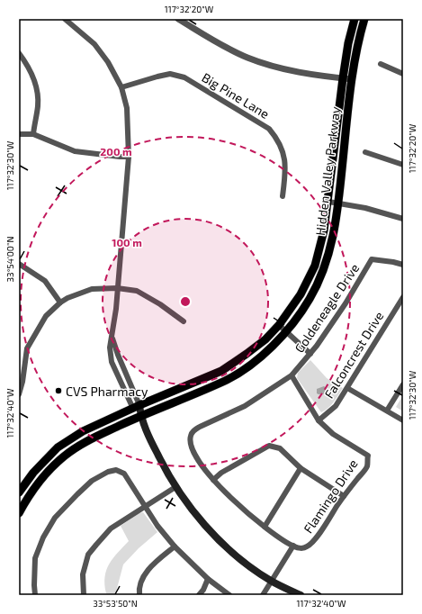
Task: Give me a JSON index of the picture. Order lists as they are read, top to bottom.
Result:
{
  "streets": {
    "main road": ["Hidden Valley Parkway"],
    "street": [
      "Big Pine Lane",
      "Goldeneagle Drive",
      "Falconcrest Drive",
      "Flamingo Drive"
    ]
  },
  "crossings": [
    ["Falconcrest Drive", "Flamingo Drive"]
  ],
  "places": ["CVS Pharmacy"],
  "coordinates": [
    "117°32'20\"W",
    "117°32'30\"W",
    "33°54'00\"N",
    "117°32'40\"W",
    "33°53'50\"N"
  ],
  "rings": ["200 m", "100 m"]
}
